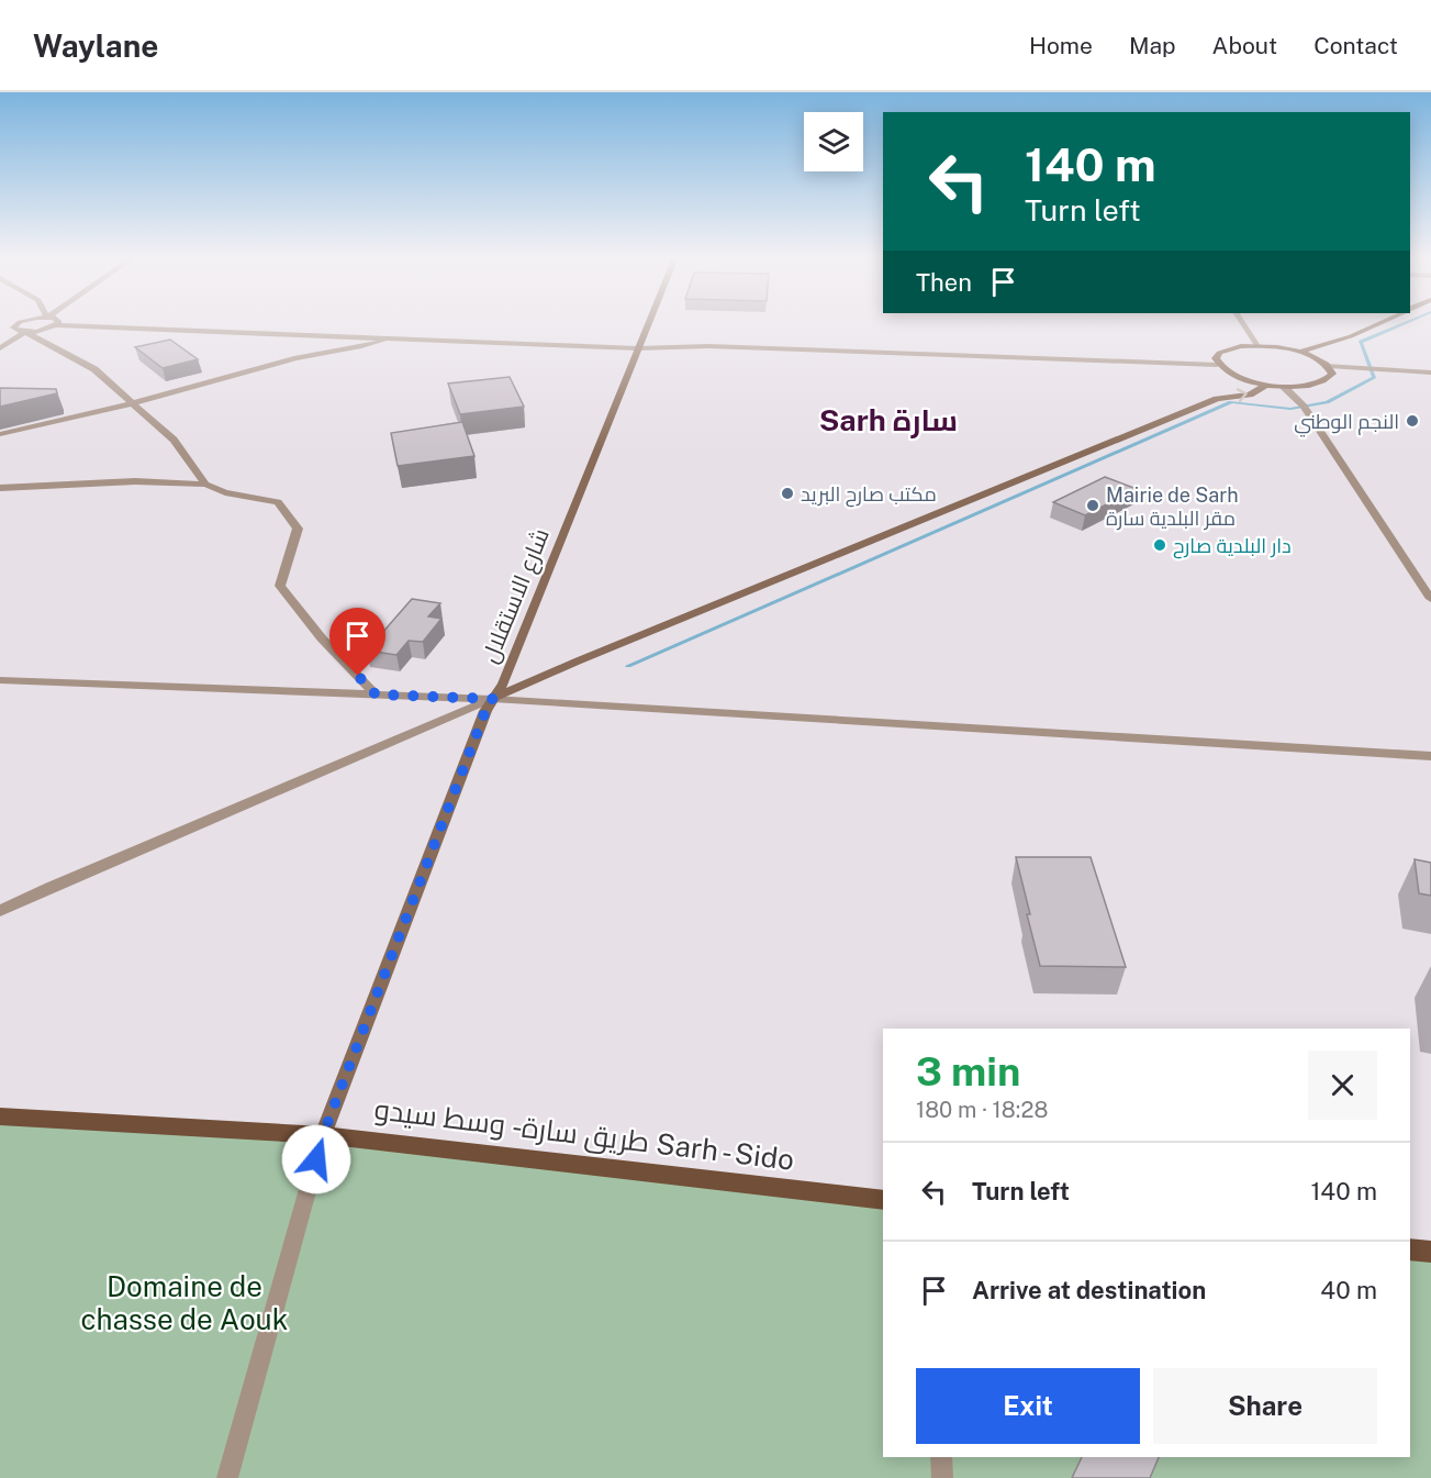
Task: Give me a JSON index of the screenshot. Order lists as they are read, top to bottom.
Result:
{
  "streets": {
    "main road": ["طريق سارة - وسط سيدو Sarh - Sido"],
    "street": ["شارع الاستقلال"]
  },
  "crossings": [
    ["شارع الاستقلال", "طريق سارة - وسط سيدو Sarh - Sido"]
  ],
  "districts": ["Sarh سارة"],
  "parks": ["Domaine de chasse de Aouk"],
  "places": [
    "النجم الوطني",
    "مكتب صارح البريد",
    "Mairie de Sarh مقر البلدية سارة",
    "دار البلدية صارح"
  ],
  "page": {
    "header": "Waylane",
    "nav": [
      "Home",
      "Map",
      "About",
      "Contact"
    ],
    "turn": ["140 m", "Turn left"],
    "then": "Then",
    "heading": ["3 min", "180 m · 18:28"],
    "list": [
      {
        "name": "Turn left",
        "value": "140 m"
      },
      {
        "name": "Arrive at destination",
        "value": "40 m"
      }
    ],
    "buttons": ["Exit", "Share"]
  }
}
